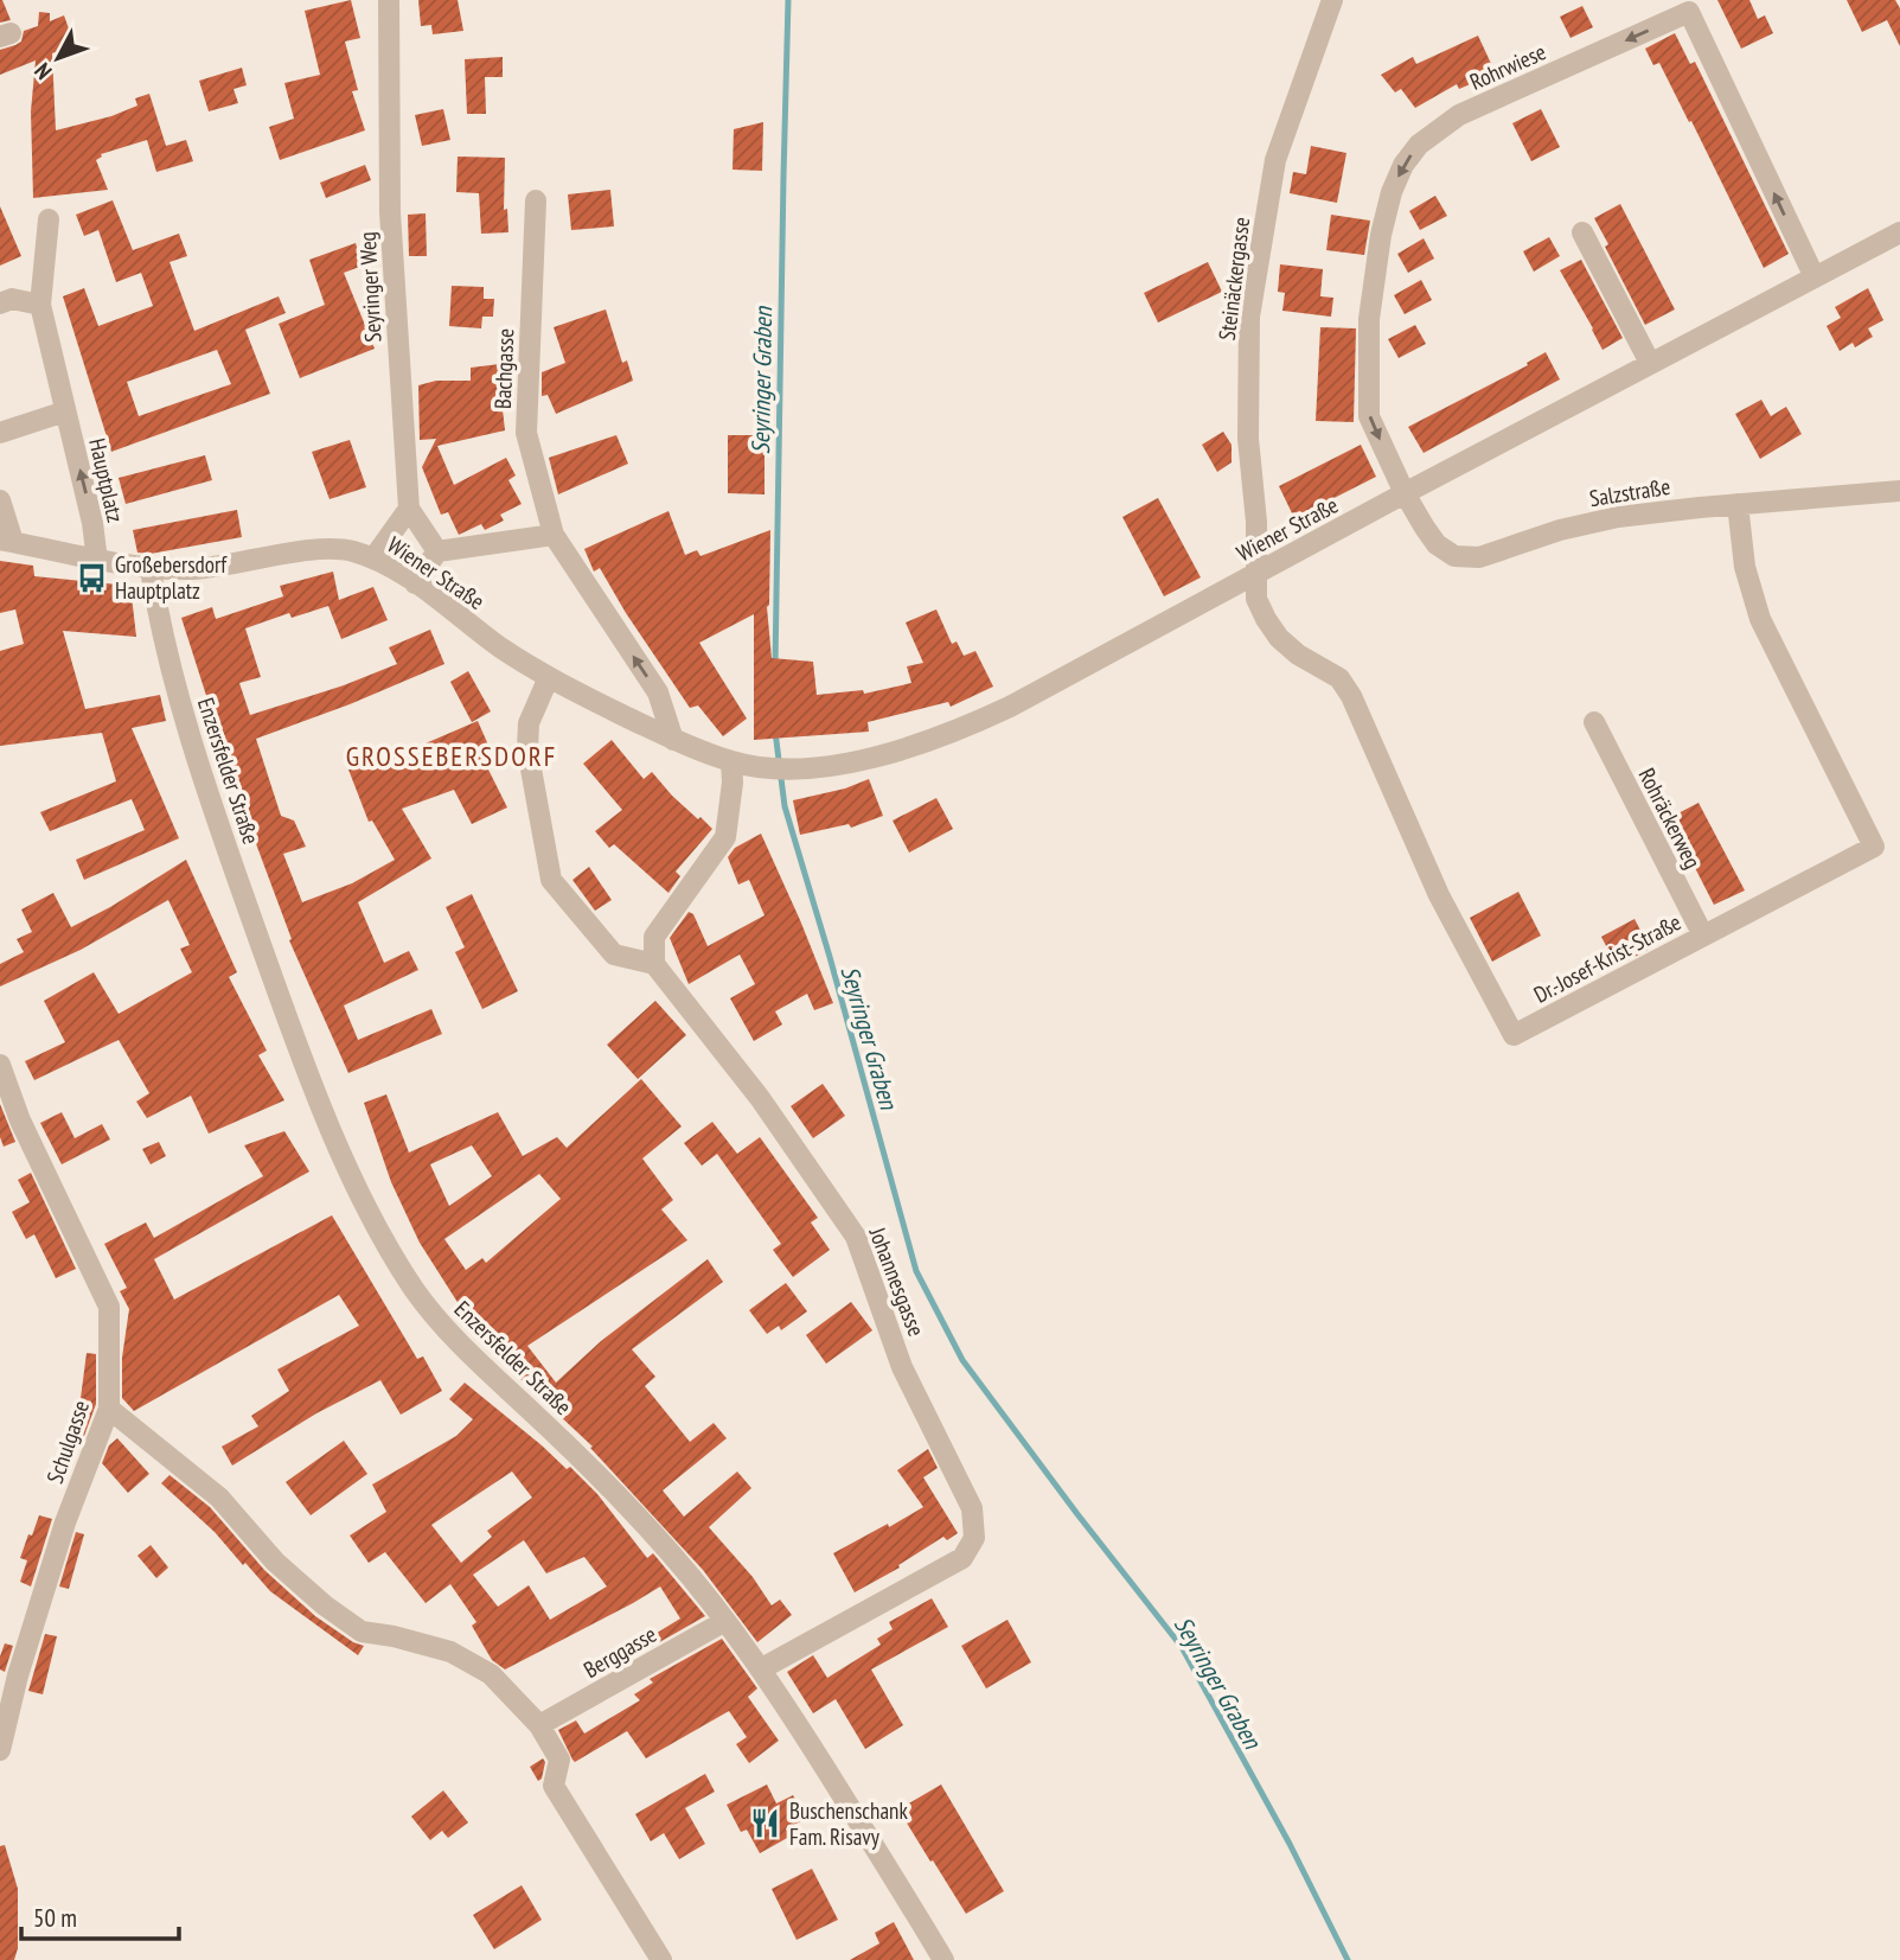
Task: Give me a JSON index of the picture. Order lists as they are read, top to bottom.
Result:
{
  "streets": {
    "street": [
      "Rohrwiese",
      "Steinäckergasse",
      "Seyringer Weg",
      "Bachgasse",
      "Hauptplatz",
      "Salzstraße",
      "Wiener Straße",
      "Enzersfelder Straße",
      "Rohräckerweg",
      "Dr.-Josef-Krist-Straße",
      "Johannesgasse",
      "Schulgasse",
      "Berggasse"
    ]
  },
  "crossings": [
    ["Rohrwiese", "Salzstraße"],
    ["Rohrwiese", "Wiener Straße"],
    ["Steinäckergasse", "Wiener Straße"],
    ["Steinäckergasse", "Dr.-Josef-Krist-Straße"],
    ["Hauptplatz", "Wiener Straße"],
    ["Salzstraße", "Wiener Straße"],
    ["Salzstraße", "Dr.-Josef-Krist-Straße"],
    ["Wiener Straße", "Enzersfelder Straße"],
    ["Wiener Straße", "Dr.-Josef-Krist-Straße"],
    ["Enzersfelder Straße", "Johannesgasse"],
    ["Enzersfelder Straße", "Berggasse"],
    ["Rohräckerweg", "Dr.-Josef-Krist-Straße"]
  ],
  "one_way": ["Hauptplatz"],
  "districts": ["GROSSEBERSDORF"],
  "water": ["Seyringer Graben"],
  "places": {
    "bus stop": ["Großebersdorf Hauptplatz"],
    "restaurant": ["Buschenschank Fam. Risavy"]
  },
  "scale_bar": "50 m",
  "north": "bottom left"
}
